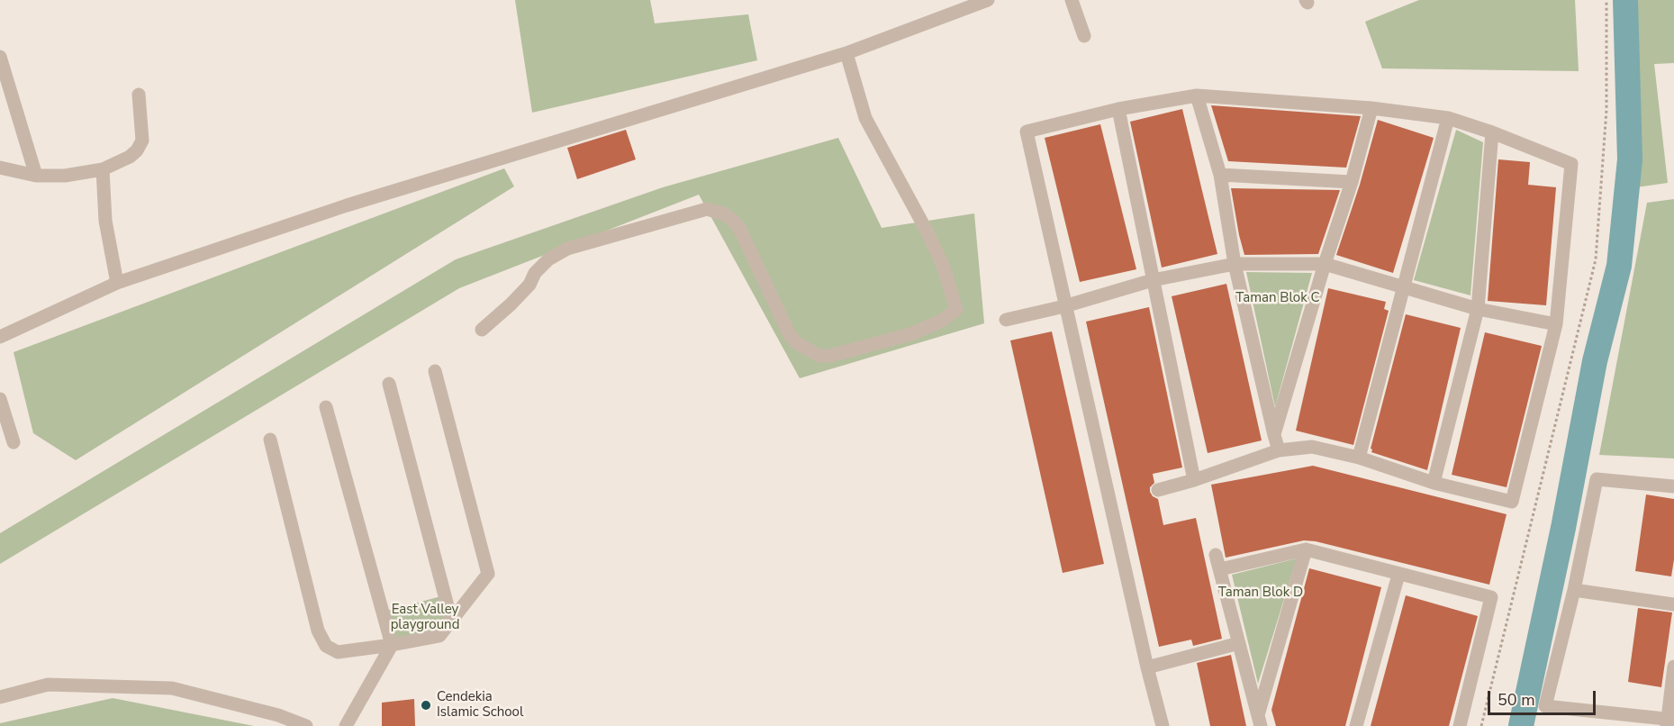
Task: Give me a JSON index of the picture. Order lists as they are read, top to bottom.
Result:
{
  "parks": ["Taman Blok C", "Taman Blok D", "East Valley playground"],
  "places": ["Cendekia Islamic School"],
  "scale_bar": "50 m"
}
